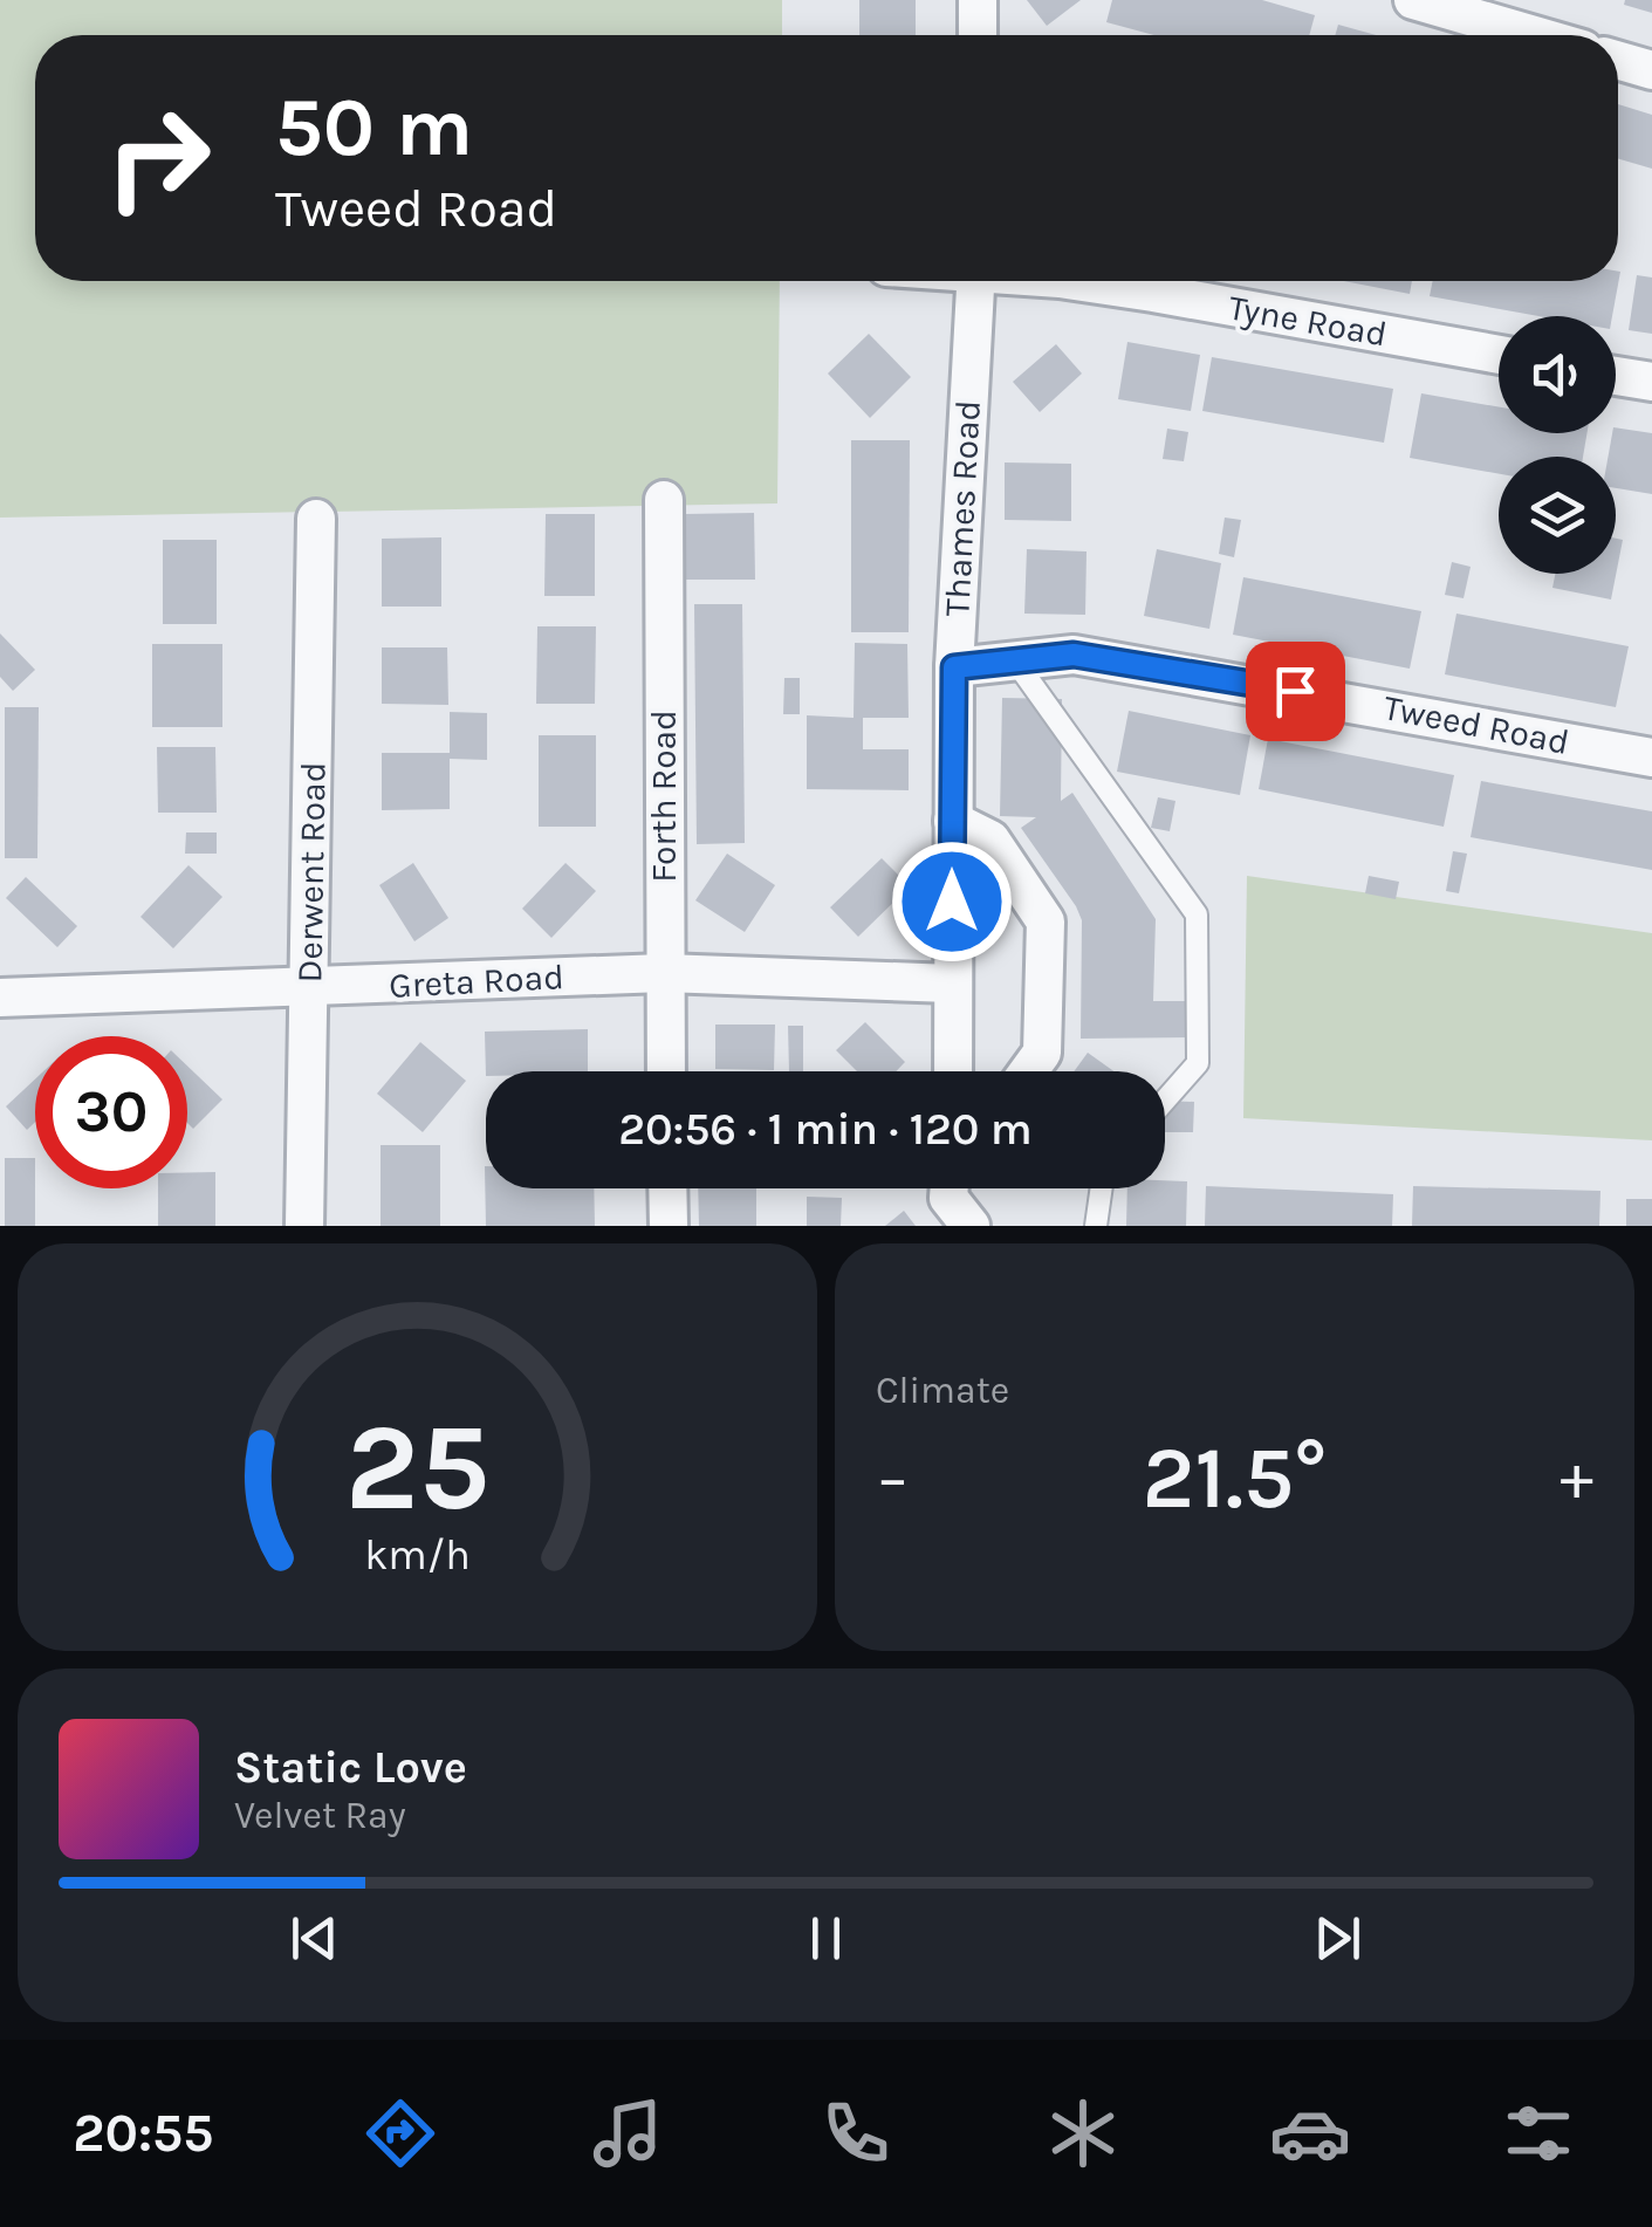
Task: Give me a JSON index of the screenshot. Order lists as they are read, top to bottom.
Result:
{
  "streets": {
    "street": [
      "Tyne Road",
      "Thames Road",
      "Tweed Road",
      "Forth Road",
      "Derwent Road",
      "Greta Road"
    ]
  },
  "crossings": [
    ["Thames Road", "Tweed Road"],
    ["Thames Road", "Greta Road"],
    ["Forth Road", "Greta Road"],
    ["Derwent Road", "Greta Road"]
  ],
  "page": {
    "turn": ["50 m", "Tweed Road"],
    "limit": "30",
    "trip": "20:56 · 1 min · 120 m",
    "tile": "Climate",
    "heat": ["−", "21.5°", "+"],
    "song": ["Static Love", "Velvet Ray"],
    "tabs": "20:55",
    "gauge": ["25", "km/h"]
  }
}
